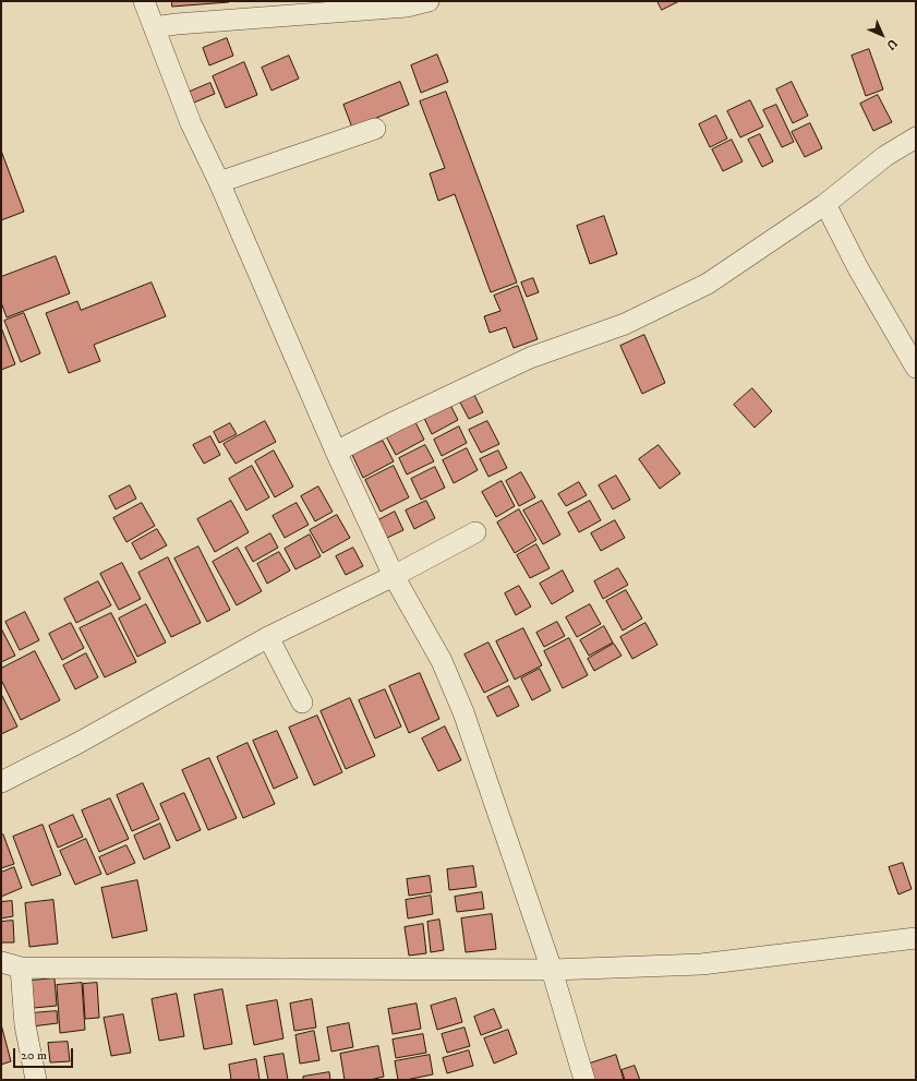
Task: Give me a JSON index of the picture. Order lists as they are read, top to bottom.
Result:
{
  "scale_bar": "20 m",
  "north": "bottom right"
}
